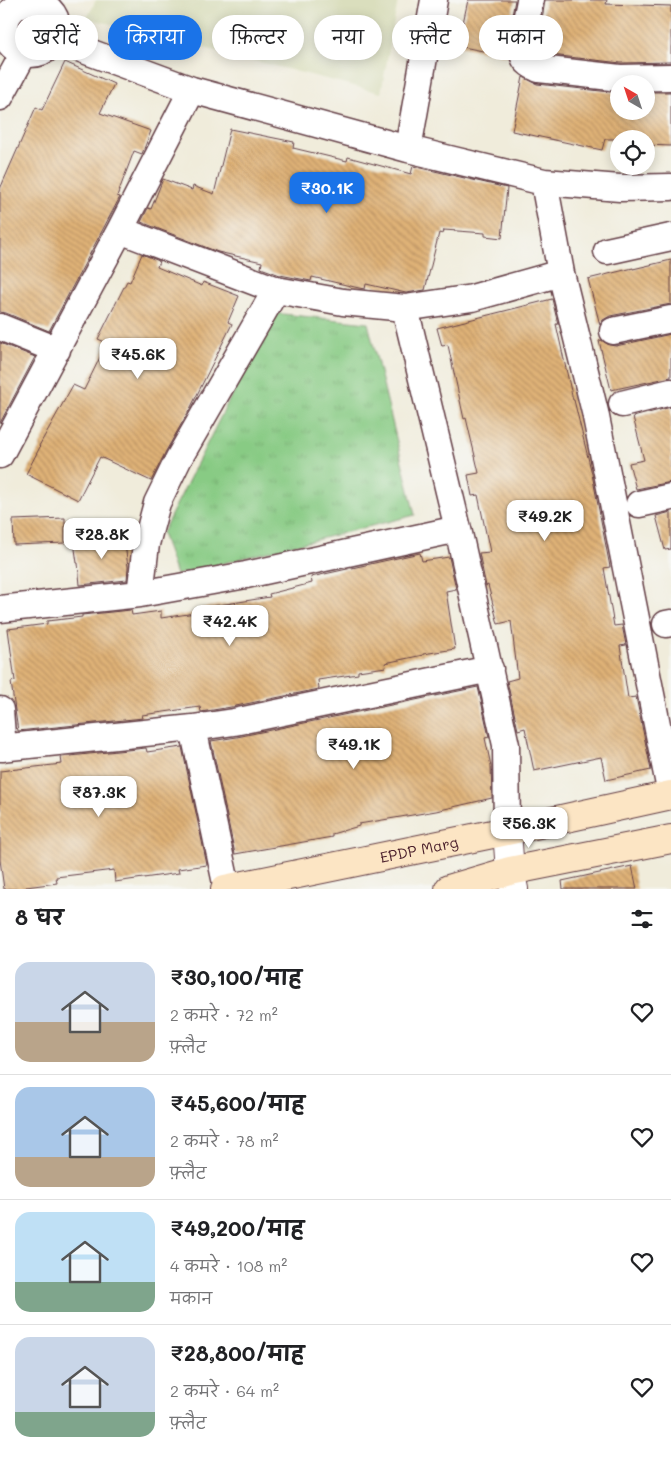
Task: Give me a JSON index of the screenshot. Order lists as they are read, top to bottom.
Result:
{
  "streets": {
    "main road": ["EPDP Marg"]
  },
  "north": "top left",
  "page": {
    "chip": [
      "खरीदें",
      "किराया",
      "फ़िल्टर",
      "नया",
      "फ़्लैट",
      "मकान"
    ],
    "price": [
      "₹30.1K",
      "₹45.6K",
      "₹49.2K",
      "₹28.8K",
      "₹42.4K",
      "₹49.1K",
      "₹87.3K",
      "₹56.3K"
    ],
    "heading": "8 घर",
    "list": [
      {
        "name": "₹30,100/माह",
        "note": "2 कमरे · 72 m² · फ़्लैट"
      },
      {
        "name": "₹45,600/माह",
        "note": "2 कमरे · 78 m² · फ़्लैट"
      },
      {
        "name": "₹49,200/माह",
        "note": "4 कमरे · 108 m² · मकान"
      },
      {
        "name": "₹28,800/माह",
        "note": "2 कमरे · 64 m² · फ़्लैट"
      }
    ]
  }
}
